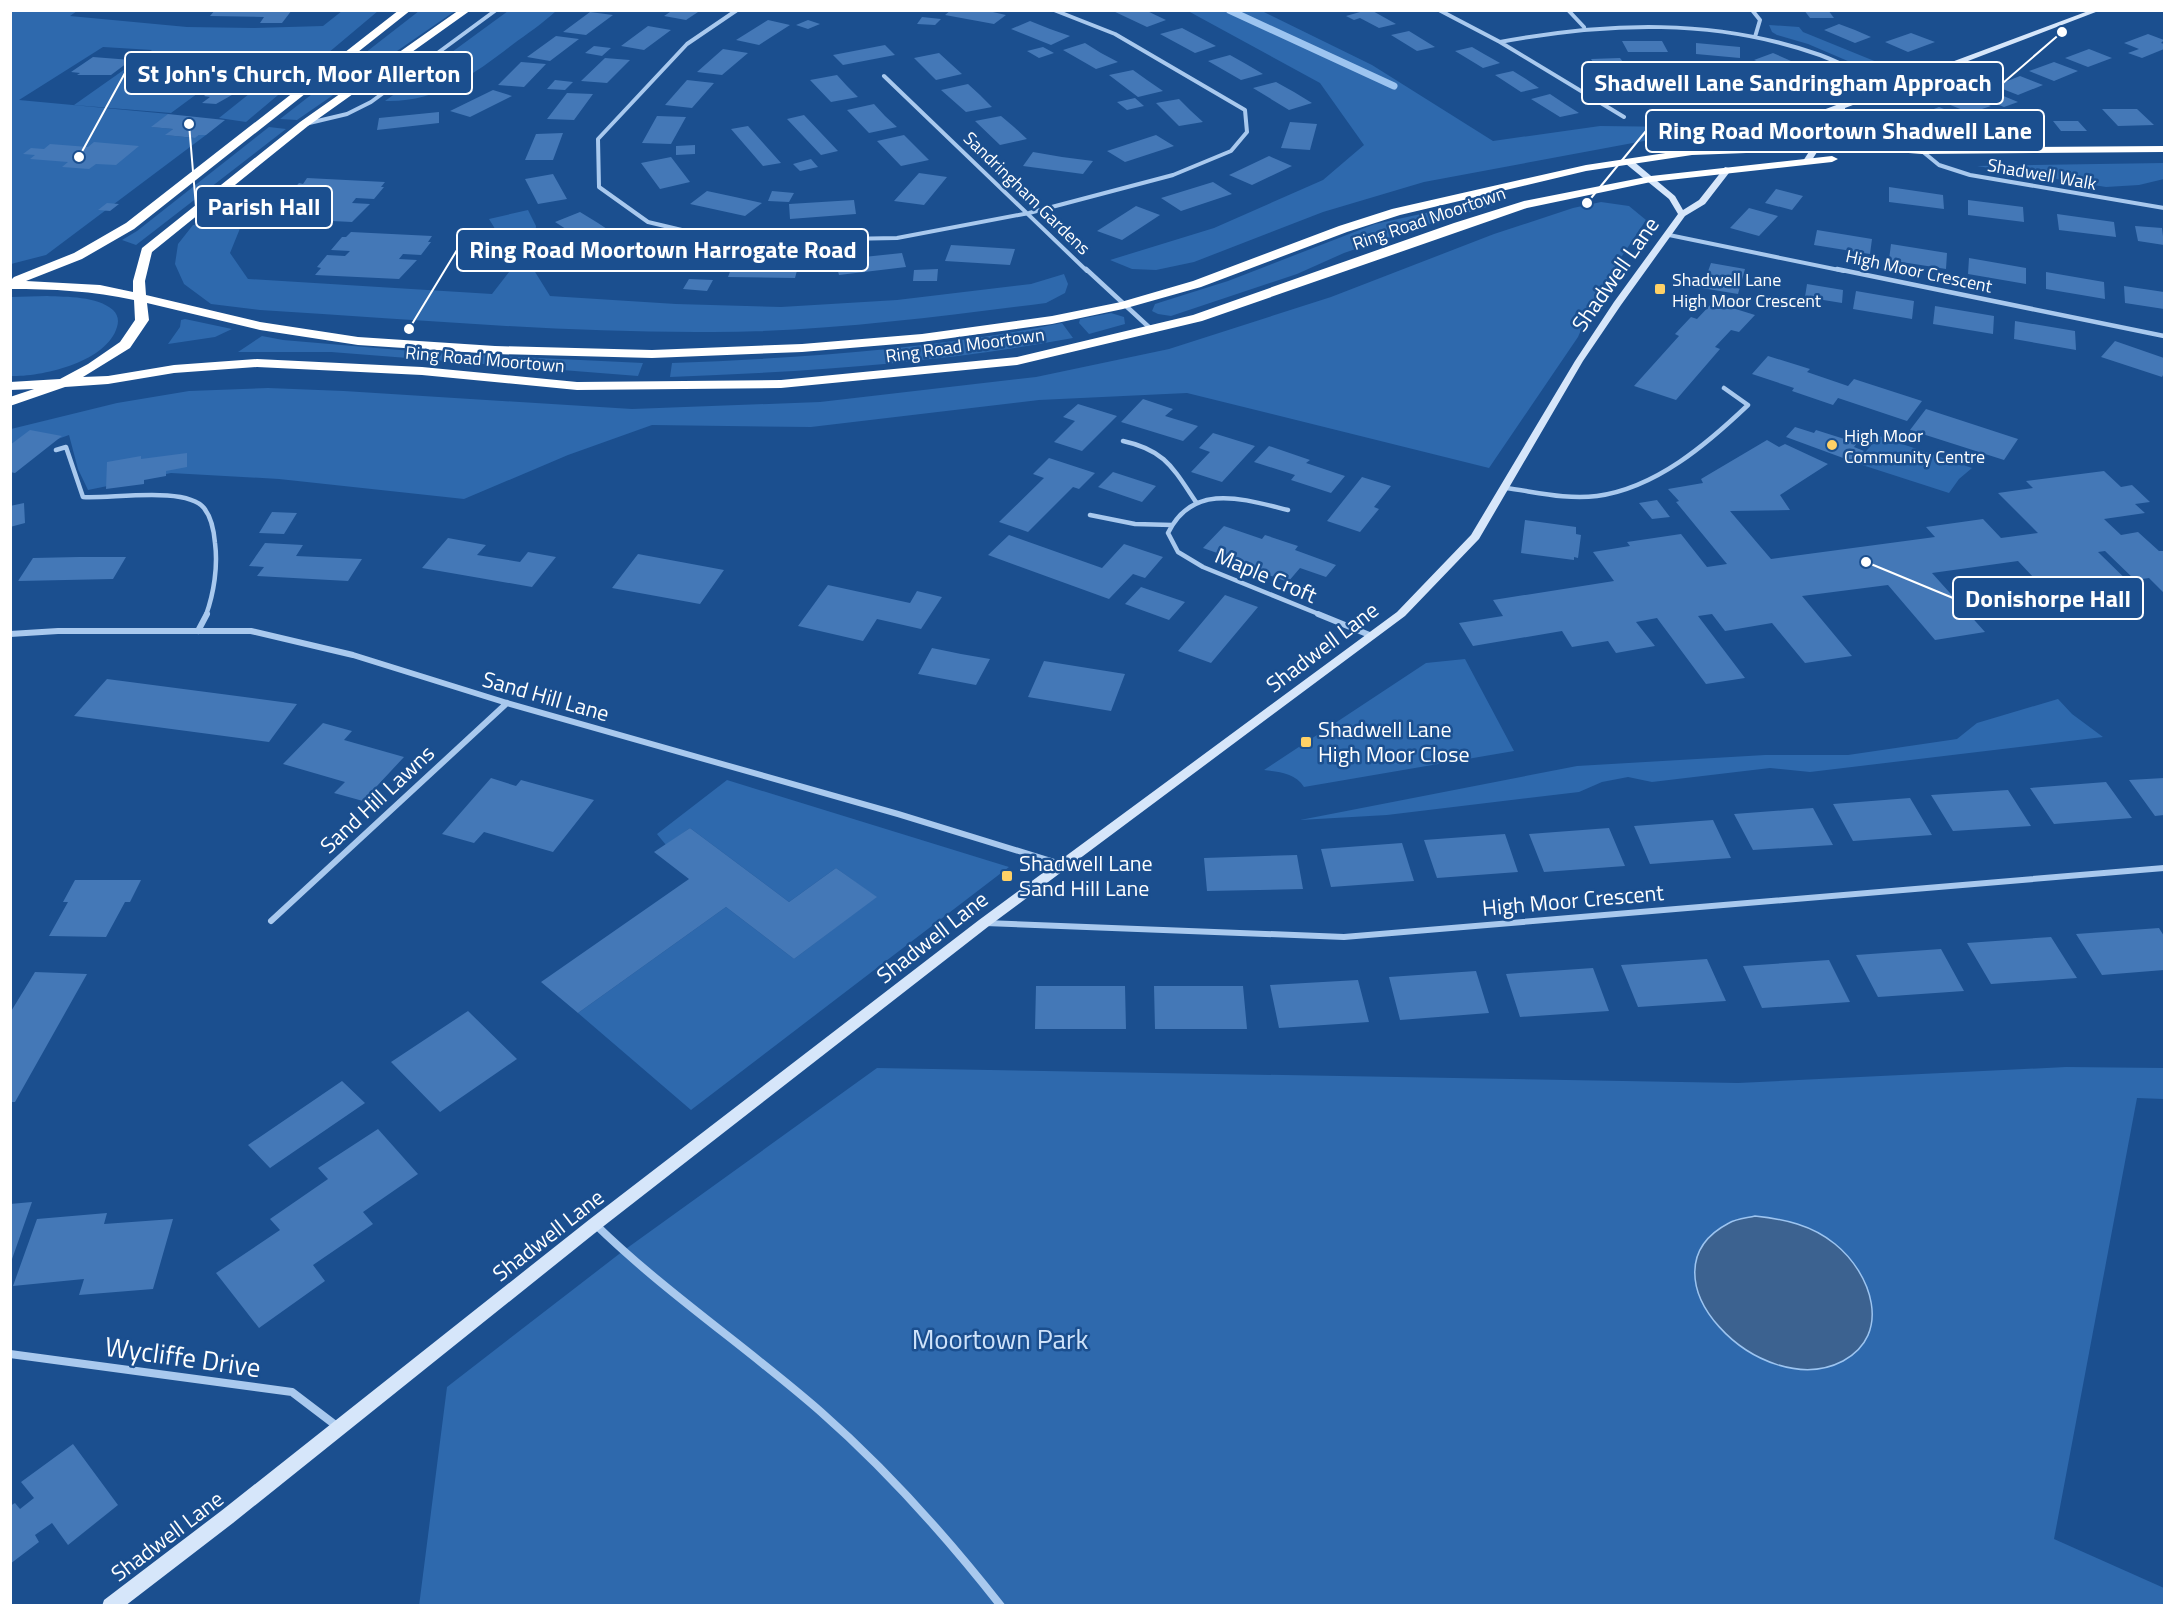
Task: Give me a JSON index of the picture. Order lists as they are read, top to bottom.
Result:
{
  "streets": {
    "highway": ["Ring Road Moortown"],
    "street": [
      "Shadwell Walk",
      "Sandringham Gardens",
      "High Moor Crescent",
      "Shadwell Lane",
      "Maple Croft",
      "Sand Hill Lane",
      "Sand Hill Lawns",
      "Wycliffe Drive"
    ]
  },
  "crossings": [
    ["Shadwell Walk", "Ring Road Moortown"],
    ["Sandringham Gardens", "Ring Road Moortown"],
    ["Ring Road Moortown", "Shadwell Lane"],
    ["High Moor Crescent", "Shadwell Lane"],
    ["Shadwell Lane", "Maple Croft"],
    ["Shadwell Lane", "Sand Hill Lane"],
    ["Shadwell Lane", "Wycliffe Drive"],
    ["Sand Hill Lane", "Sand Hill Lawns"]
  ],
  "parks": ["Moortown Park"],
  "places": {
    "other": [
      "Shadwell Lane Sandringham Approach",
      "Parish Hall",
      "St John's Church, Moor Allerton",
      "Ring Road Moortown Shadwell Lane",
      "Ring Road Moortown Harrogate Road",
      "High Moor Community Centre",
      "Donishorpe Hall"
    ],
    "transit": ["Shadwell Lane High Moor Crescent", "Shadwell Lane High Moor Close", "Shadwell Lane Sand Hill Lane"]
  }
}
